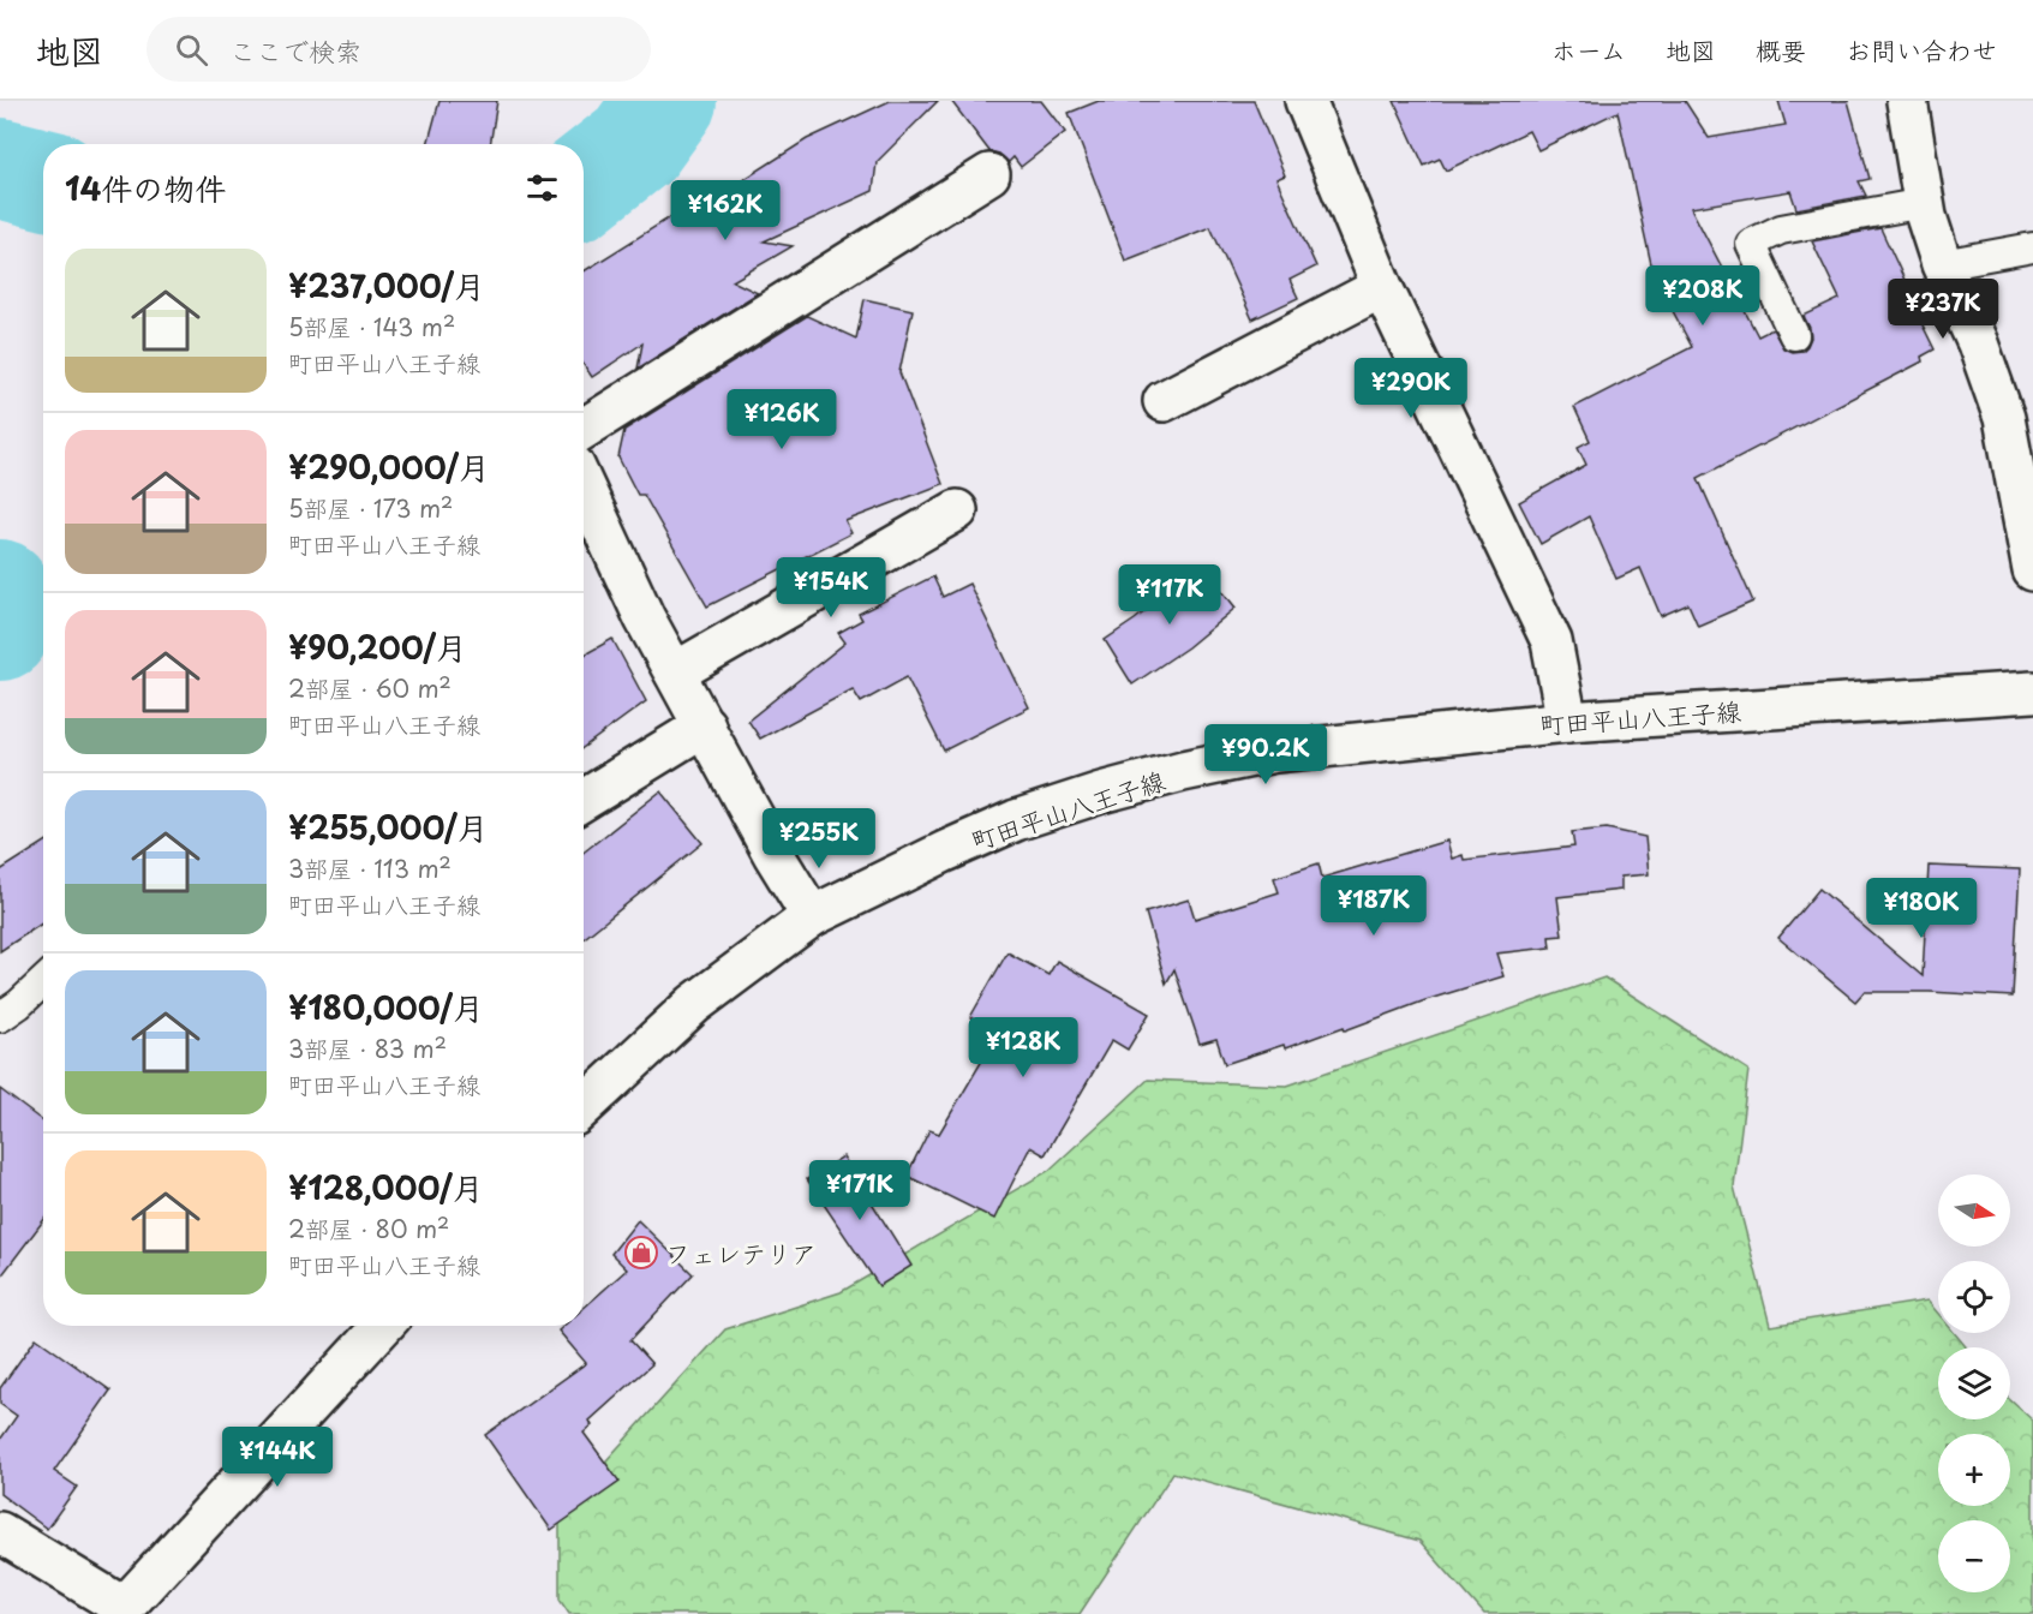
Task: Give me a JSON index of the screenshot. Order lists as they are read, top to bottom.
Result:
{
  "streets": {
    "street": ["町田平山八王子線"]
  },
  "places": {
    "shop": ["フェレテリア"]
  },
  "north": "right",
  "page": {
    "header": "地図",
    "search": "ここで検索",
    "nav": [
      "ホーム",
      "地図",
      "概要",
      "お問い合わせ"
    ],
    "heading": "14件の物件",
    "price": [
      "¥162K",
      "¥208K",
      "¥237K",
      "¥290K",
      "¥126K",
      "¥154K",
      "¥117K",
      "¥90.2K",
      "¥255K",
      "¥187K",
      "¥180K",
      "¥128K",
      "¥171K",
      "¥144K"
    ],
    "list": [
      {
        "name": "¥237,000/月",
        "note": "5部屋 · 143 m² · 町田平山八王子線"
      },
      {
        "name": "¥290,000/月",
        "note": "5部屋 · 173 m² · 町田平山八王子線"
      },
      {
        "name": "¥90,200/月",
        "note": "2部屋 · 60 m² · 町田平山八王子線"
      },
      {
        "name": "¥255,000/月",
        "note": "3部屋 · 113 m² · 町田平山八王子線"
      },
      {
        "name": "¥180,000/月",
        "note": "3部屋 · 83 m² · 町田平山八王子線"
      },
      {
        "name": "¥128,000/月",
        "note": "2部屋 · 80 m² · 町田平山八王子線"
      }
    ],
    "map_buttons": ["+", "−"]
  }
}
